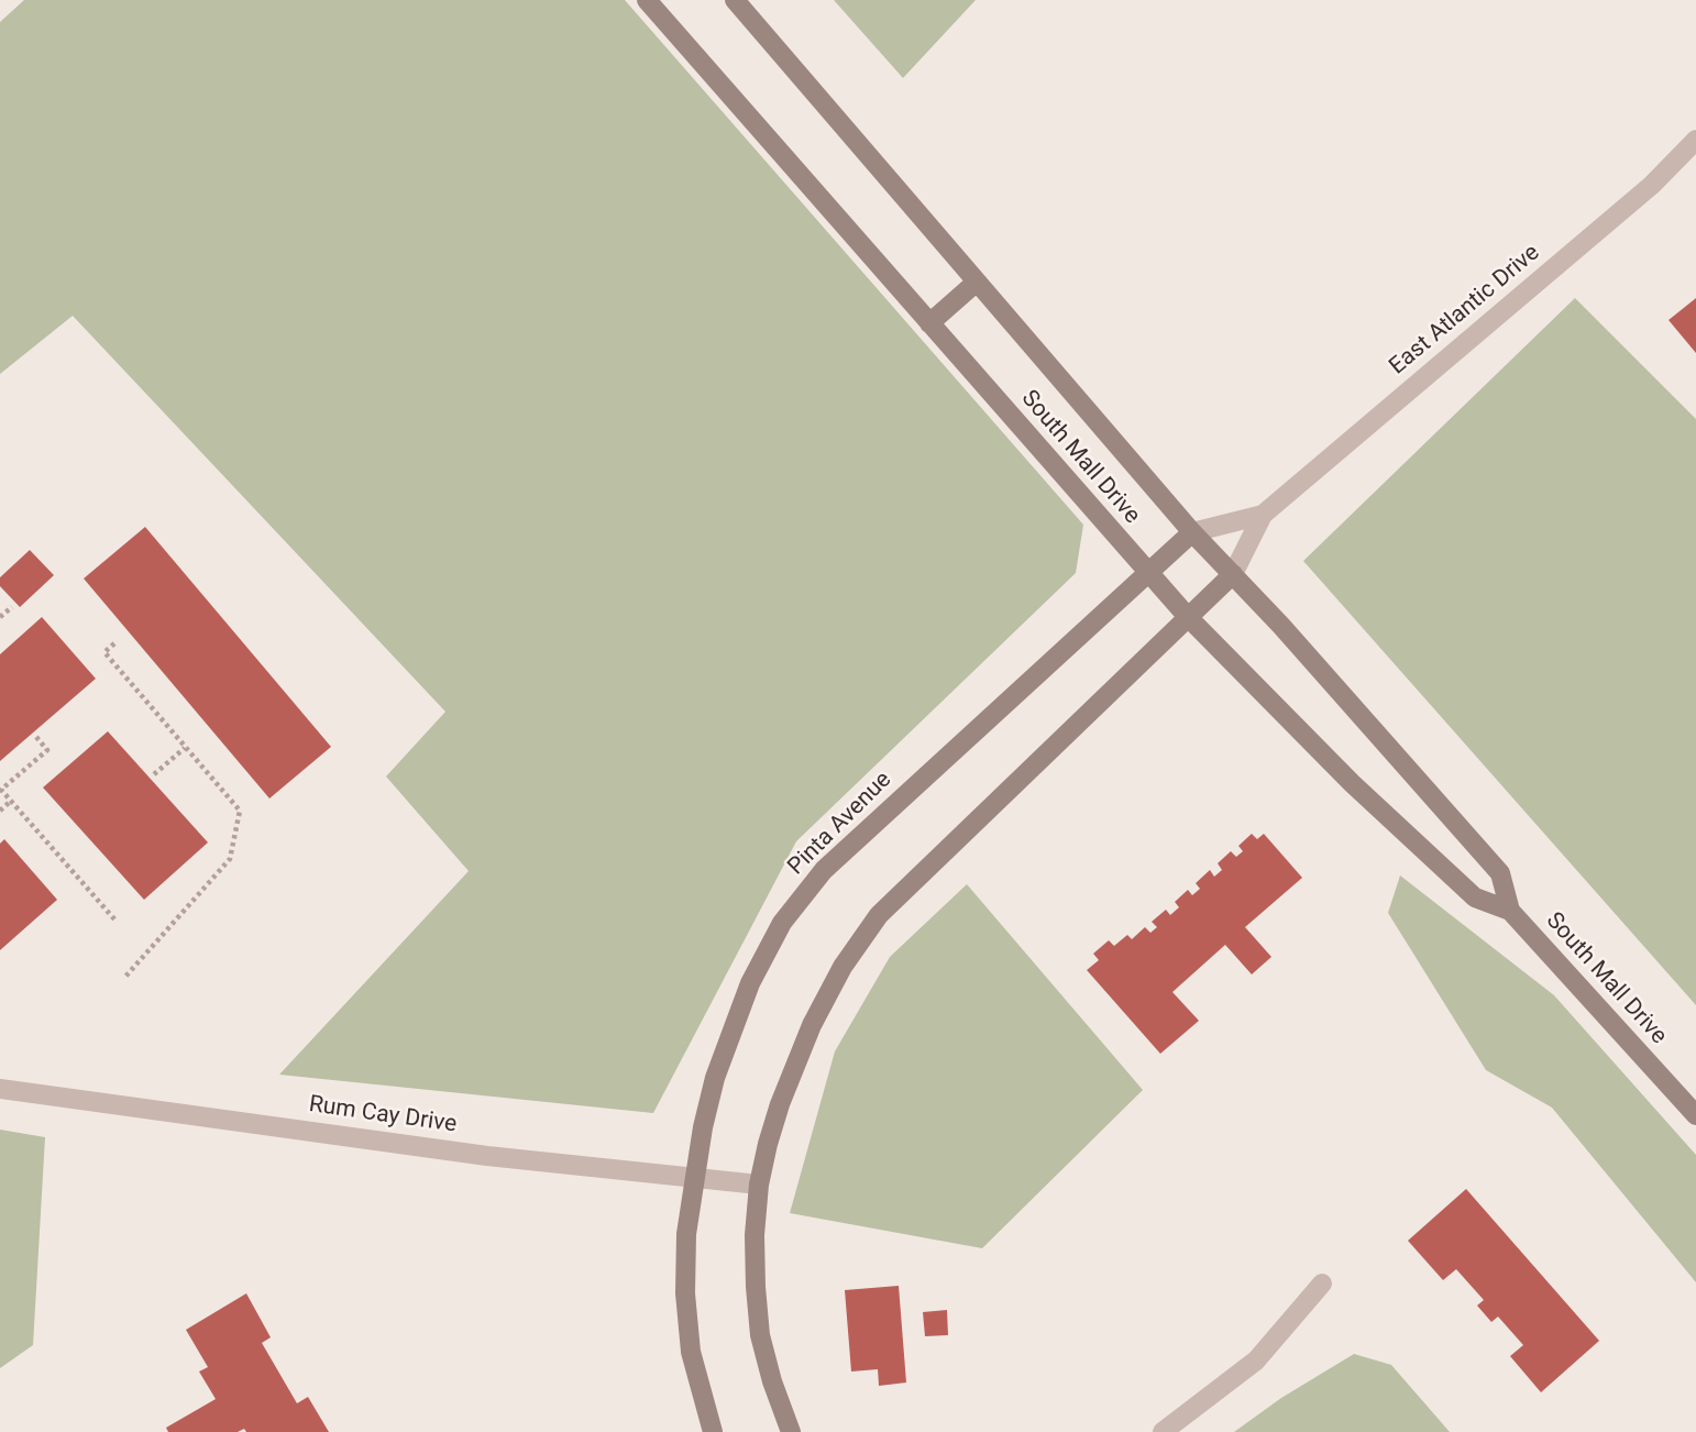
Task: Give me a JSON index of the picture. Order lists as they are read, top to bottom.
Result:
{
  "streets": {
    "street": [
      "East Atlantic Drive",
      "South Mall Drive",
      "Pinta Avenue",
      "Rum Cay Drive"
    ]
  },
  "crossings": [
    ["East Atlantic Drive", "South Mall Drive"],
    ["East Atlantic Drive", "Pinta Avenue"],
    ["South Mall Drive", "Pinta Avenue"],
    ["Pinta Avenue", "Rum Cay Drive"]
  ]
}
